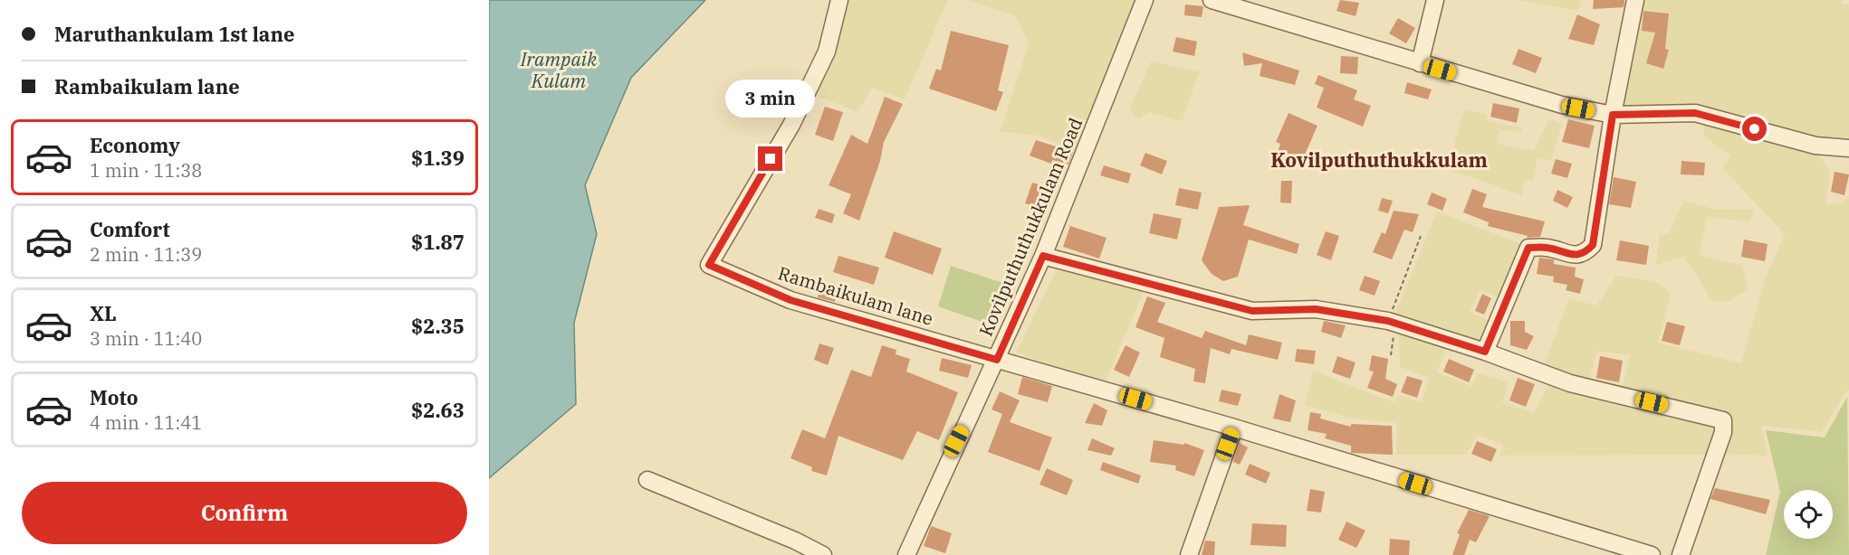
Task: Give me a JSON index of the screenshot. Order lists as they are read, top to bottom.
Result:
{
  "streets": {
    "street": ["Kovilputhuthukkulam Road", "Rambaikulam lane"]
  },
  "crossings": [
    ["Kovilputhuthukkulam Road", "Rambaikulam lane"]
  ],
  "districts": ["Kovilputhuthukkulam"],
  "water": ["Irampaik Kulam"],
  "page": {
    "banner": ["Maruthankulam 1st lane", "Rambaikulam lane"],
    "bubble": "3 min",
    "list": [
      {
        "name": "Economy",
        "note": "1 min · 11:38",
        "value": "$1.39"
      },
      {
        "name": "Comfort",
        "note": "2 min · 11:39",
        "value": "$1.87"
      },
      {
        "name": "XL",
        "note": "3 min · 11:40",
        "value": "$2.35"
      },
      {
        "name": "Moto",
        "note": "4 min · 11:41",
        "value": "$2.63"
      }
    ],
    "buttons": "Confirm"
  }
}
